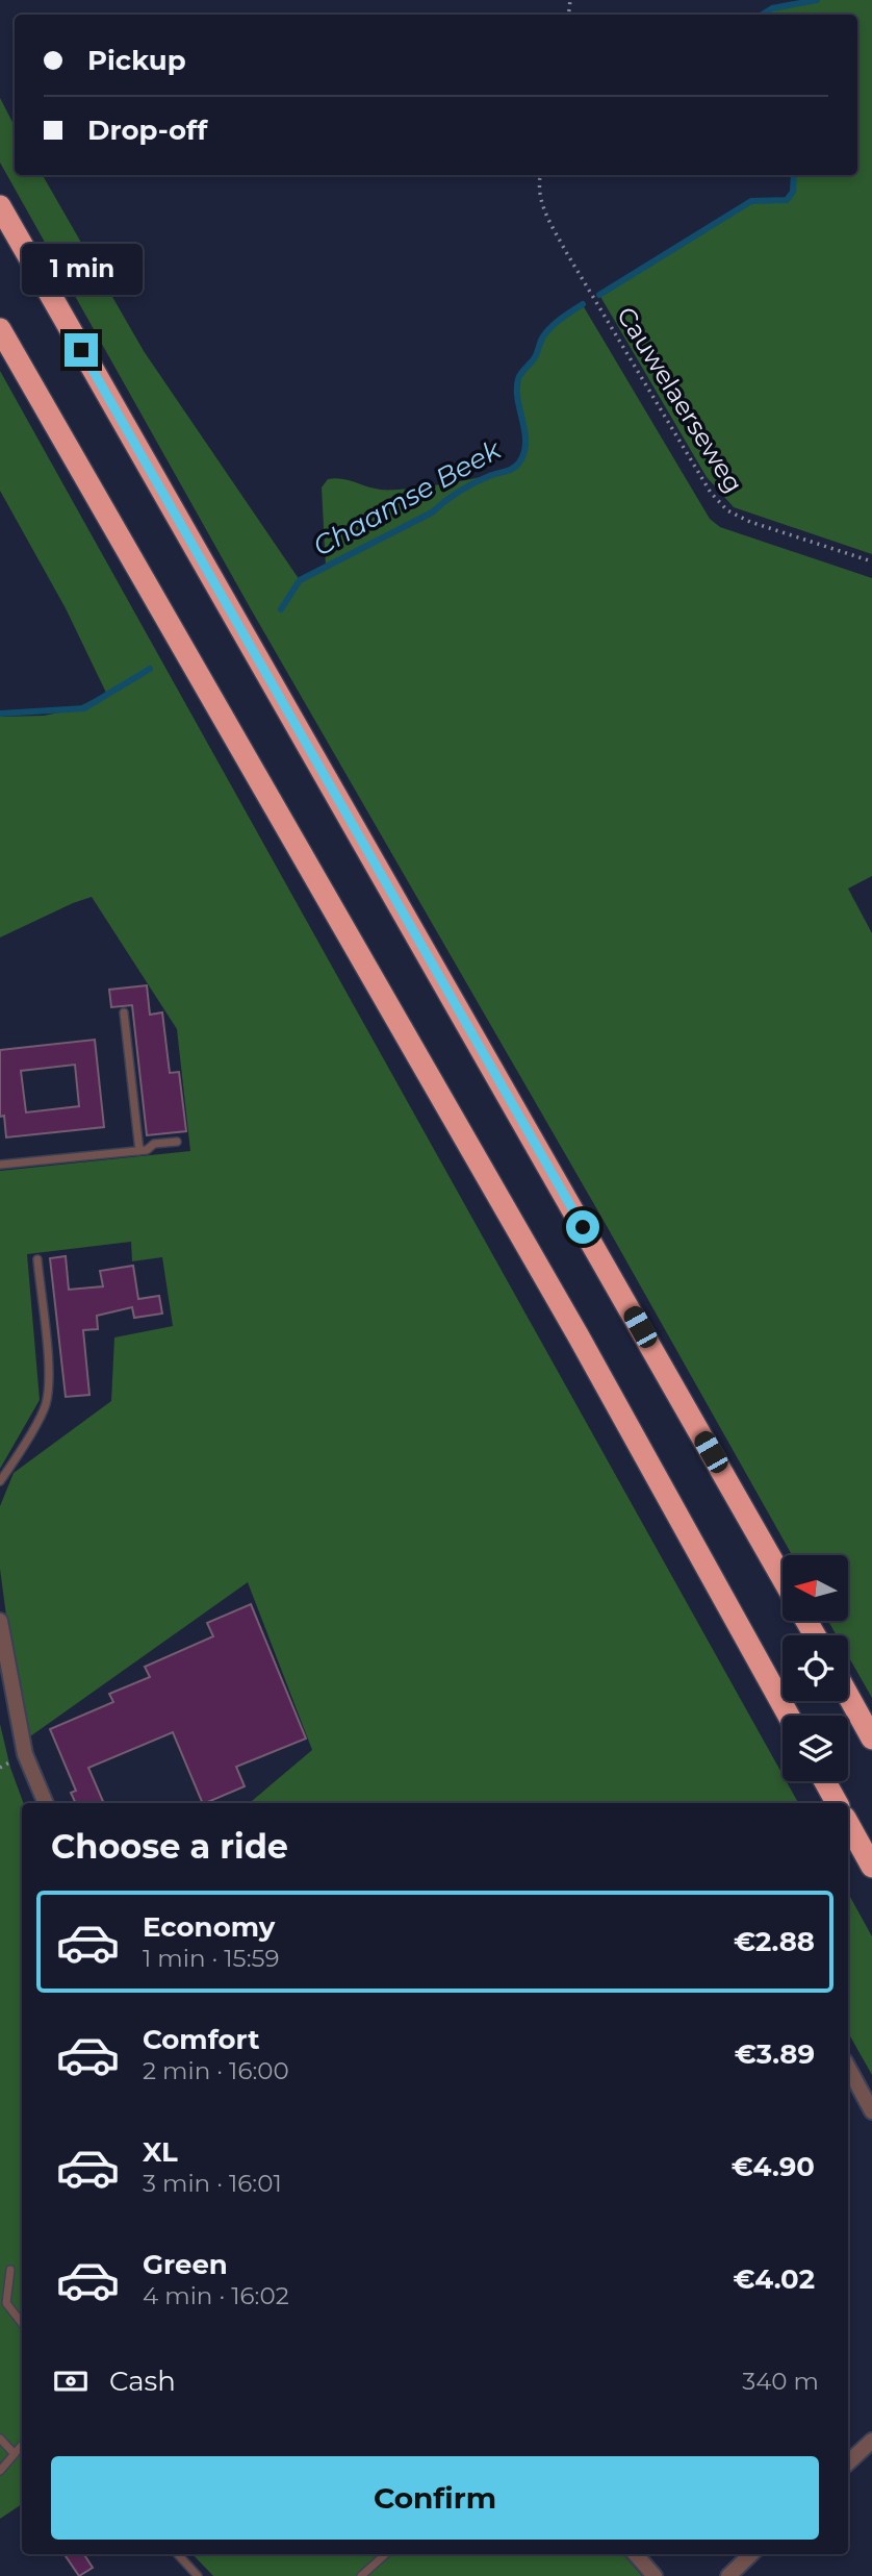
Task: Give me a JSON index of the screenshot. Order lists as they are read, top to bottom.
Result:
{
  "streets": {
    "path": ["Cauwelaerseweg"]
  },
  "water": ["Chaamse Beek"],
  "north": "left",
  "page": {
    "banner": ["Pickup", "Drop-off"],
    "bubble": "1 min",
    "heading": "Choose a ride",
    "list": [
      {
        "name": "Economy",
        "note": "1 min · 15:59",
        "value": "€2.88"
      },
      {
        "name": "Comfort",
        "note": "2 min · 16:00",
        "value": "€3.89"
      },
      {
        "name": "XL",
        "note": "3 min · 16:01",
        "value": "€4.90"
      },
      {
        "name": "Green",
        "note": "4 min · 16:02",
        "value": "€4.02"
      }
    ],
    "pay": ["Cash", "340 m"],
    "buttons": "Confirm"
  }
}
